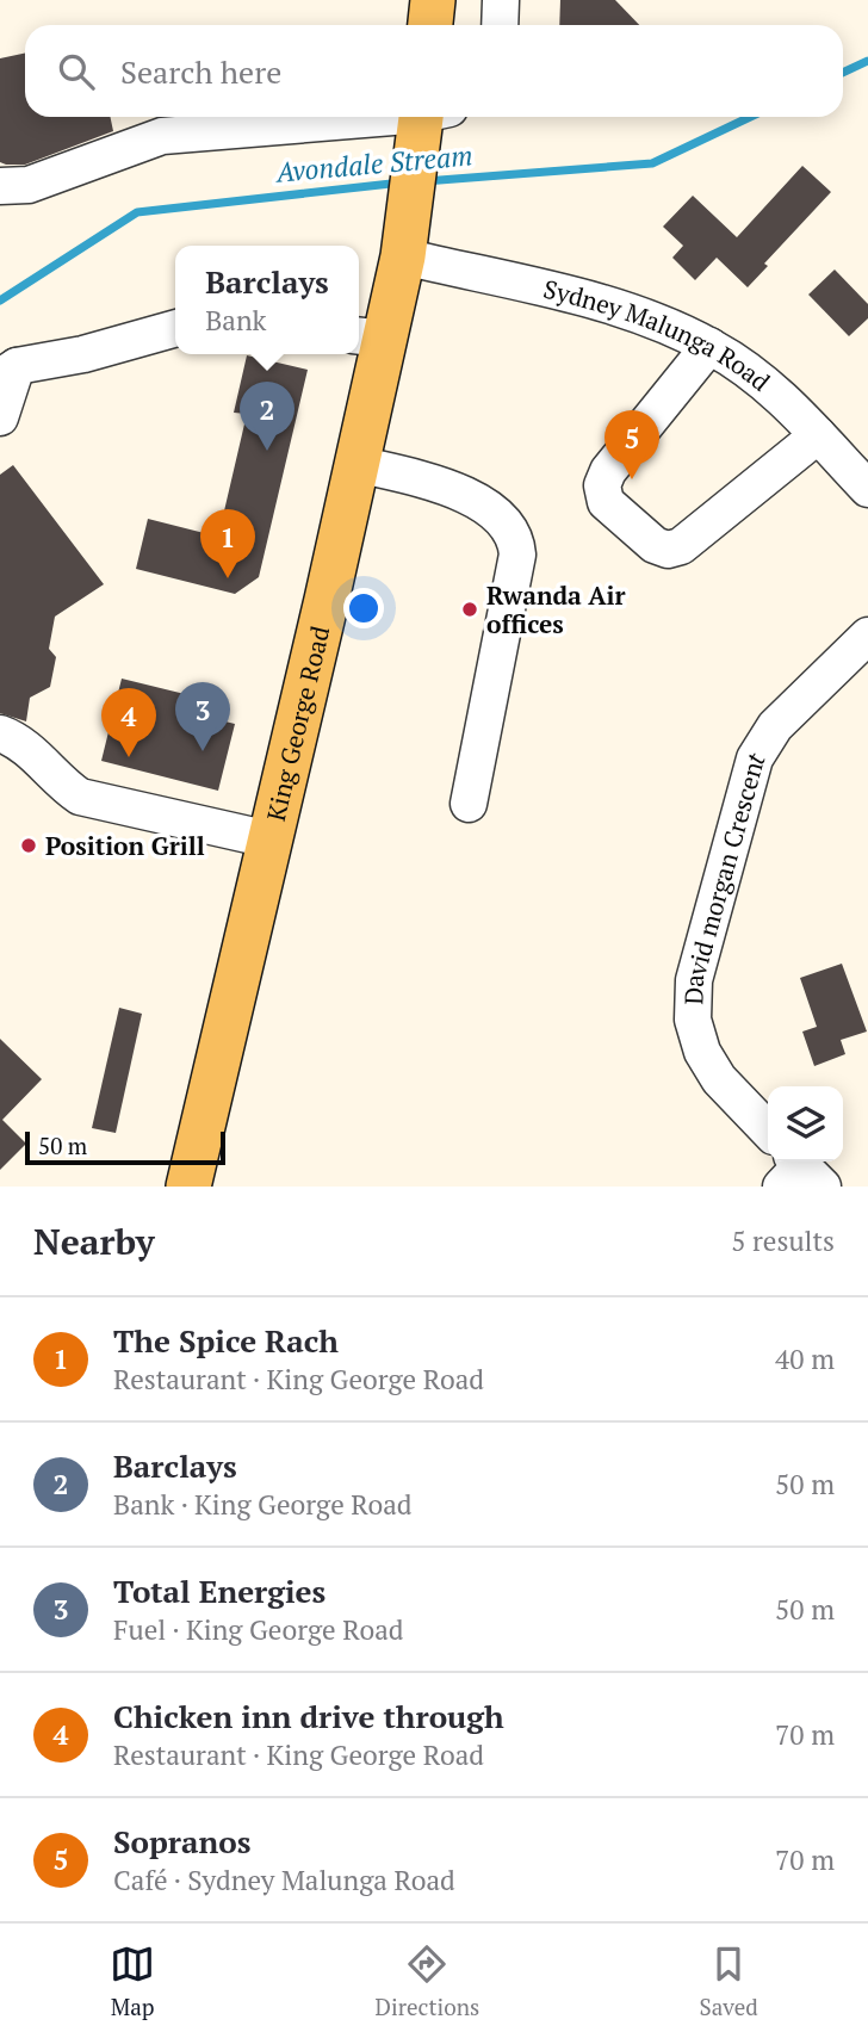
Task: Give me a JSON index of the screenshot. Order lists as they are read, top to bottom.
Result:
{
  "streets": {
    "main road": ["King George Road"],
    "street": ["Sydney Malunga Road", "David morgan Crescent"]
  },
  "crossings": [
    ["Sydney Malunga Road", "King George Road"]
  ],
  "water": ["Avondale Stream"],
  "places": ["Rwanda Air offices", "Position Grill"],
  "scale_bar": "50 m",
  "page": {
    "search": "Search here",
    "popup": ["Barclays", "Bank"],
    "pins": [
      "2",
      "5",
      "1",
      "3",
      "4"
    ],
    "scale": "50 m",
    "heading": ["Nearby", "5 results"],
    "list": [
      {
        "mark": "1",
        "name": "The Spice Rach",
        "note": "Restaurant · King George Road",
        "value": "40 m"
      },
      {
        "mark": "2",
        "name": "Barclays",
        "note": "Bank · King George Road",
        "value": "50 m"
      },
      {
        "mark": "3",
        "name": "Total Energies",
        "note": "Fuel · King George Road",
        "value": "50 m"
      },
      {
        "mark": "4",
        "name": "Chicken inn drive through",
        "note": "Restaurant · King George Road",
        "value": "70 m"
      },
      {
        "mark": "5",
        "name": "Sopranos",
        "note": "Café · Sydney Malunga Road",
        "value": "70 m"
      }
    ],
    "nav": ["Map", "Directions", "Saved"]
  }
}
